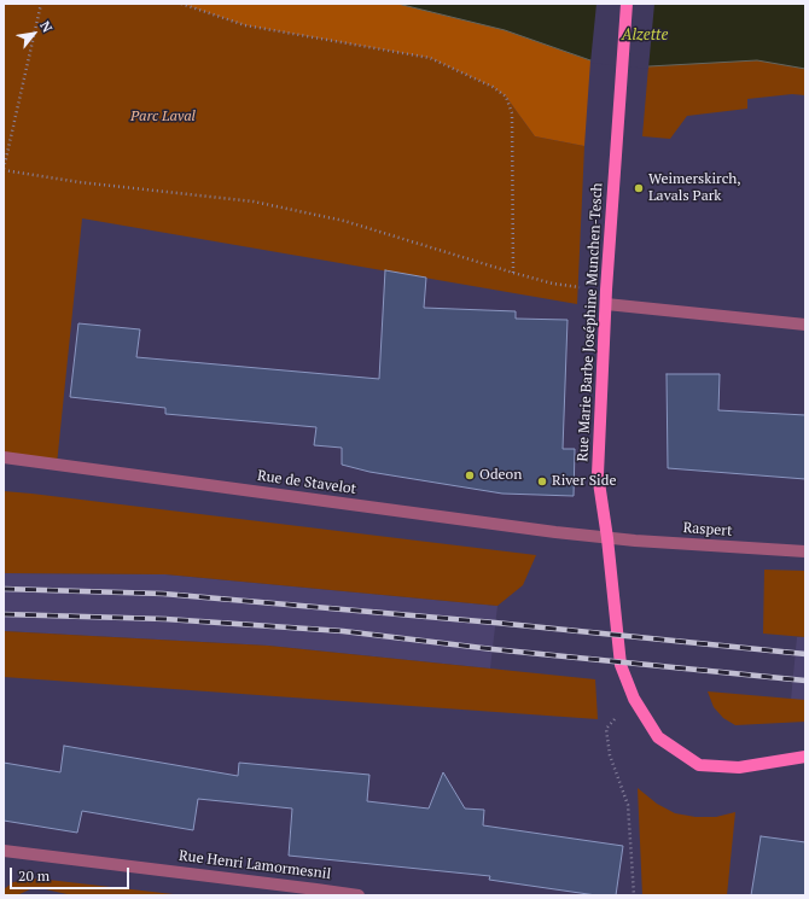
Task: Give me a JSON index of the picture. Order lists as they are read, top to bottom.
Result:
{
  "streets": {
    "main road": ["Rue Marie Barbe Joséphine Munchen-Tesch"],
    "street": ["Rue de Stavelot", "Raspert", "Rue Henri Lamormesnil"]
  },
  "crossings": [
    ["Rue Marie Barbe Joséphine Munchen-Tesch", "Rue de Stavelot"],
    ["Rue Marie Barbe Joséphine Munchen-Tesch", "Raspert"],
    ["Rue de Stavelot", "Raspert"]
  ],
  "water": ["Alzette"],
  "parks": ["Parc Laval"],
  "places": ["Weimerskirch, Lavals Park", "Odeon", "River Side"],
  "scale_bar": "20 m",
  "north": "top right"
}
